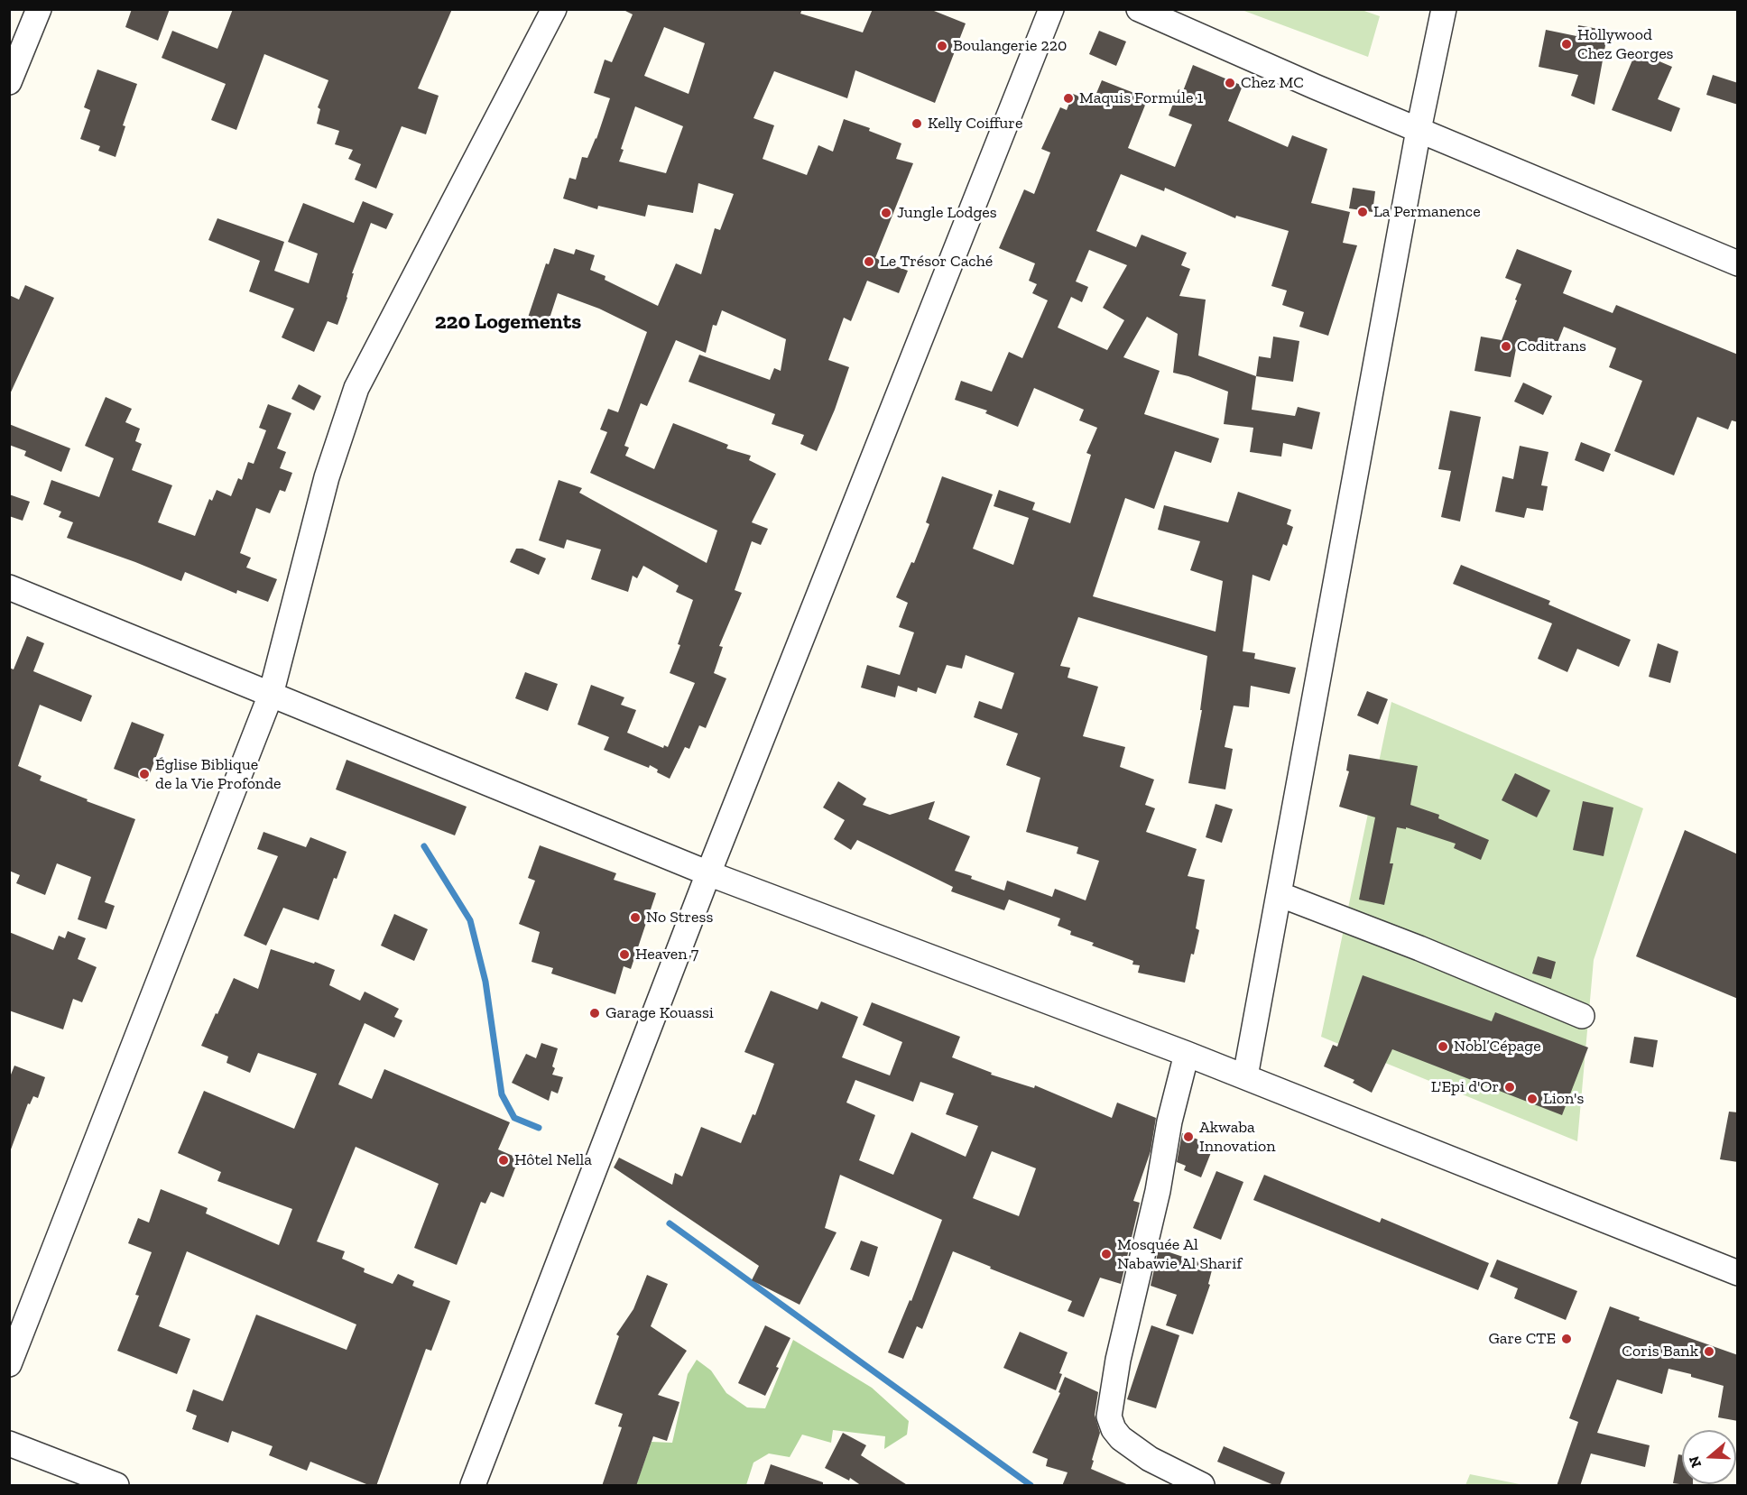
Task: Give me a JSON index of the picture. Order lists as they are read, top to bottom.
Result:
{
  "districts": ["220 Logements"],
  "places": [
    "Hollywood Chez Georges",
    "Boulangerie 220",
    "Chez MC",
    "Maquis Formule 1",
    "Kelly Coiffure",
    "La Permanence",
    "Jungle Lodges",
    "Le Trésor Caché",
    "Coditrans",
    "Église Biblique de la Vie Profonde",
    "No Stress",
    "Heaven 7",
    "Garage Kouassi",
    "Nobl’Cépage",
    "L'Epi d'Or",
    "Lion's",
    "Akwaba Innovation",
    "Hôtel Nella",
    "Mosquée Al Nabawie Al Sharif",
    "Gare CTE",
    "Coris Bank"
  ],
  "north": "left"
}
